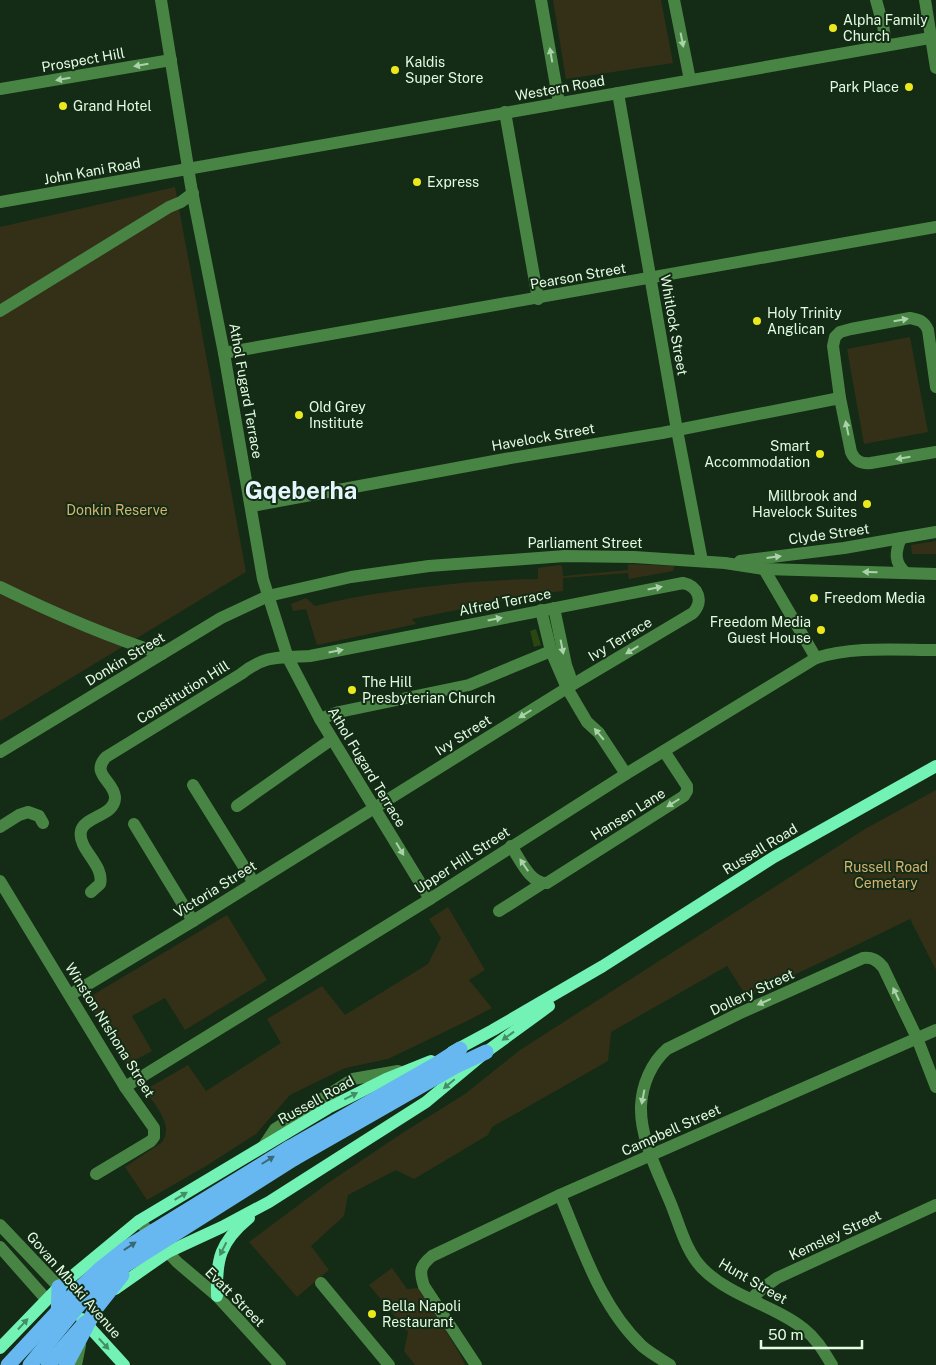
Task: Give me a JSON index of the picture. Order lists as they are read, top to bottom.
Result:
{
  "streets": {
    "main road": ["Russell Road", "Govan Mbeki Avenue"],
    "street": [
      "Prospect Hill",
      "Western Road",
      "John Kani Road",
      "Pearson Street",
      "Whitlock Street",
      "Athol Fugard Terrace",
      "Havelock Street",
      "Clyde Street",
      "Parliament Street",
      "Alfred Terrace",
      "Ivy Terrace",
      "Donkin Street",
      "Constitution Hill",
      "Ivy Street",
      "Hansen Lane",
      "Upper Hill Street",
      "Victoria Street",
      "Dollery Street",
      "Winston Ntshona Street",
      "Campbell Street",
      "Kemsley Street",
      "Hunt Street",
      "Evatt Street"
    ]
  },
  "crossings": [
    ["Prospect Hill", "Athol Fugard Terrace"],
    ["Western Road", "John Kani Road"],
    ["Western Road", "Whitlock Street"],
    ["Western Road", "Athol Fugard Terrace"],
    ["John Kani Road", "Athol Fugard Terrace"],
    ["Pearson Street", "Whitlock Street"],
    ["Pearson Street", "Athol Fugard Terrace"],
    ["Whitlock Street", "Havelock Street"],
    ["Whitlock Street", "Parliament Street"],
    ["Athol Fugard Terrace", "Havelock Street"],
    ["Athol Fugard Terrace", "Parliament Street"],
    ["Athol Fugard Terrace", "Alfred Terrace"],
    ["Athol Fugard Terrace", "Donkin Street"],
    ["Athol Fugard Terrace", "Constitution Hill"],
    ["Athol Fugard Terrace", "Ivy Street"],
    ["Athol Fugard Terrace", "Upper Hill Street"],
    ["Athol Fugard Terrace", "Victoria Street"],
    ["Clyde Street", "Parliament Street"],
    ["Parliament Street", "Donkin Street"],
    ["Alfred Terrace", "Ivy Terrace"],
    ["Alfred Terrace", "Constitution Hill"],
    ["Ivy Terrace", "Ivy Street"],
    ["Ivy Street", "Victoria Street"],
    ["Hansen Lane", "Upper Hill Street"],
    ["Russell Road", "Govan Mbeki Avenue"],
    ["Russell Road", "Evatt Street"],
    ["Upper Hill Street", "Winston Ntshona Street"],
    ["Victoria Street", "Winston Ntshona Street"],
    ["Dollery Street", "Campbell Street"],
    ["Dollery Street", "Hunt Street"],
    ["Campbell Street", "Hunt Street"],
    ["Kemsley Street", "Hunt Street"]
  ],
  "one_way": [
    "Prospect Hill",
    "Clyde Street",
    "Ivy Terrace",
    "Hansen Lane"
  ],
  "districts": ["Gqeberha"],
  "parks": ["Donkin Reserve", "Russell Road Cemetary"],
  "places": [
    "Alpha Family Church",
    "Kaldis Super Store",
    "Park Place",
    "Grand Hotel",
    "Express",
    "Holy Trinity Anglican",
    "Old Grey Institute",
    "Smart Accommodation",
    "Millbrook and Havelock Suites",
    "Freedom Media",
    "Freedom Media Guest House",
    "The Hill Presbyterian Church",
    "Bella Napoli Restaurant"
  ],
  "scale_bar": "50 m"
}
